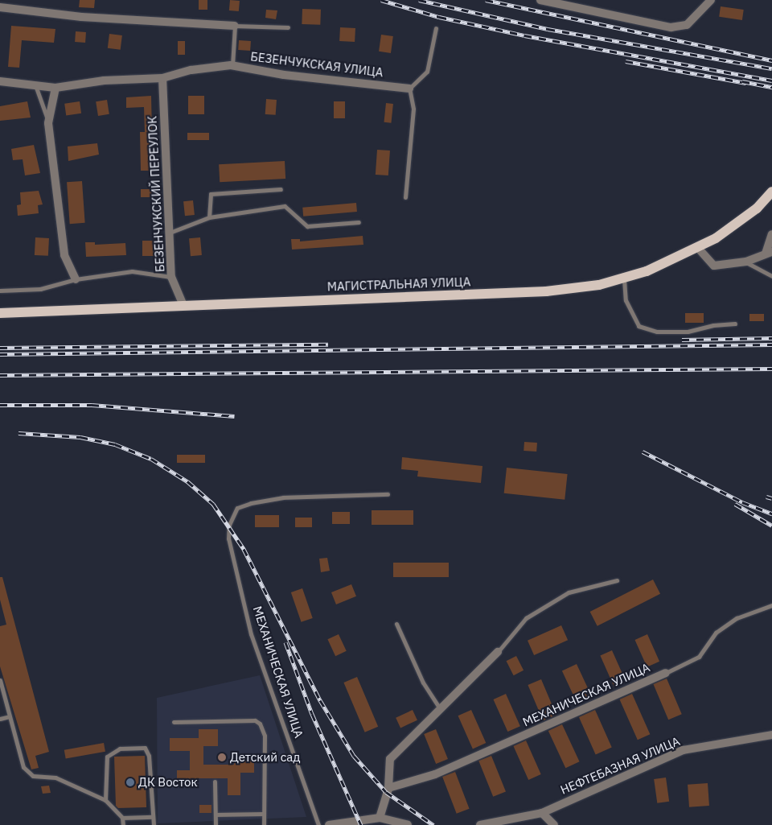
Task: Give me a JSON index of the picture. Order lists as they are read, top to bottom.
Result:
{
  "streets": {
    "main road": ["МАГИСТРАЛЬНАЯ УЛИЦА"],
    "street": [
      "БЕЗЕНЧУКСКАЯ УЛИЦА",
      "БЕЗЕНЧУКСКИЙ ПЕРЕУЛОК",
      "МЕХАНИЧЕСКАЯ УЛИЦА",
      "НЕФТЕБАЗНАЯ УЛИЦА"
    ]
  },
  "crossings": [
    ["БЕЗЕНЧУКСКАЯ УЛИЦА", "БЕЗЕНЧУКСКИЙ ПЕРЕУЛОК"],
    ["БЕЗЕНЧУКСКИЙ ПЕРЕУЛОК", "МАГИСТРАЛЬНАЯ УЛИЦА"]
  ],
  "places": ["Детский сад", "ДК Восток"]
}
